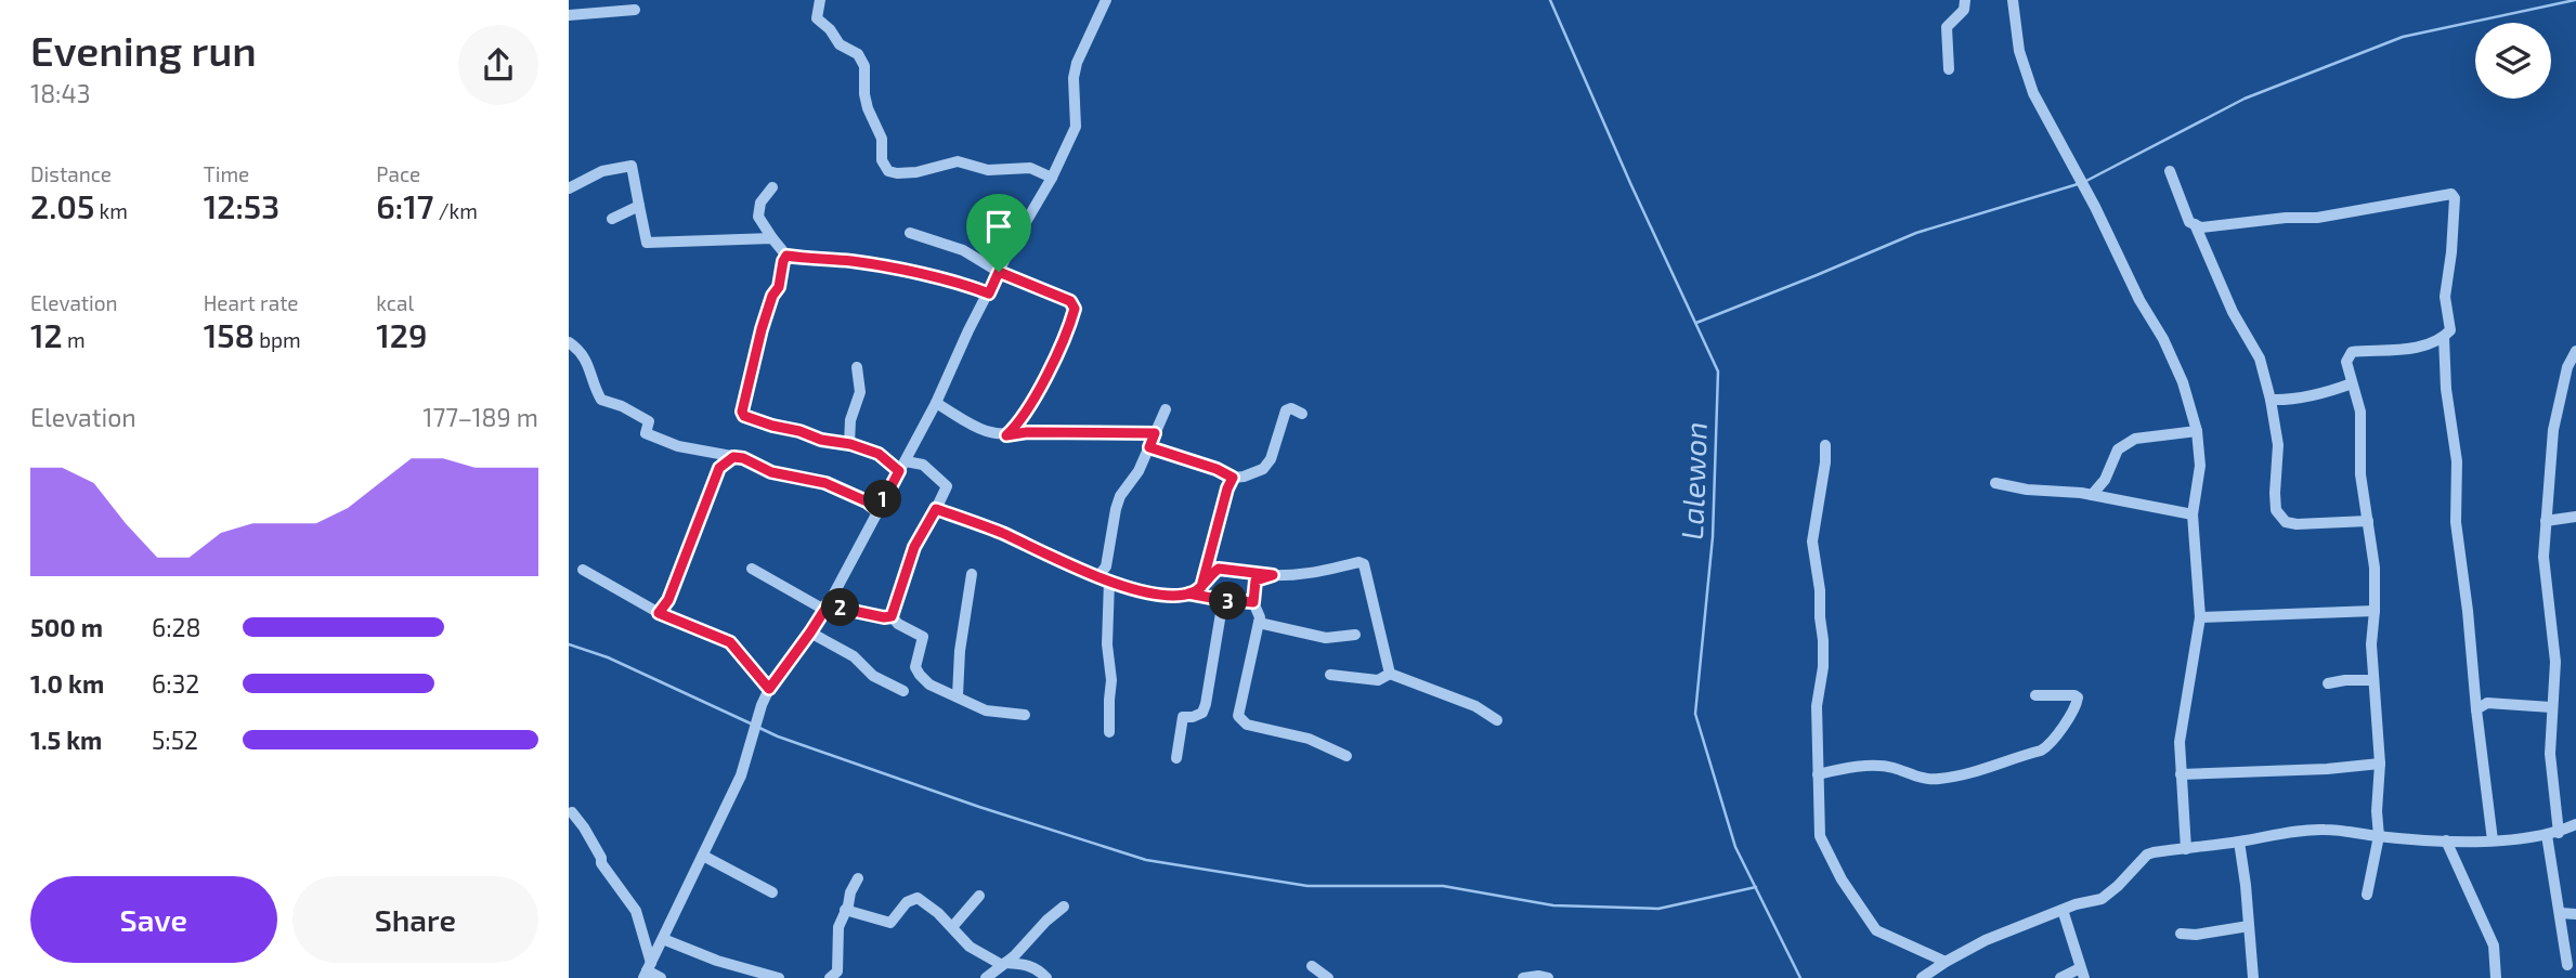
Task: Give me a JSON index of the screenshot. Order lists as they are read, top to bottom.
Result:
{
  "water": ["Lalewon"],
  "page": {
    "heading": ["Evening run", "18:43"],
    "stats": [
      ["Distance", "2.05 km"],
      ["Time", "12:53"],
      ["Pace", "6:17 /km"],
      ["Elevation", "12 m"],
      ["Heart rate", "158 bpm"],
      ["kcal", "129"]
    ],
    "chart": ["Elevation", "177–189 m"],
    "pins": ["1", "3", "2"],
    "list": [
      {
        "name": "500 m",
        "note": "6:28"
      },
      {
        "name": "1.0 km",
        "note": "6:32"
      },
      {
        "name": "1.5 km",
        "note": "5:52"
      }
    ],
    "buttons": ["Save", "Share"]
  }
}
